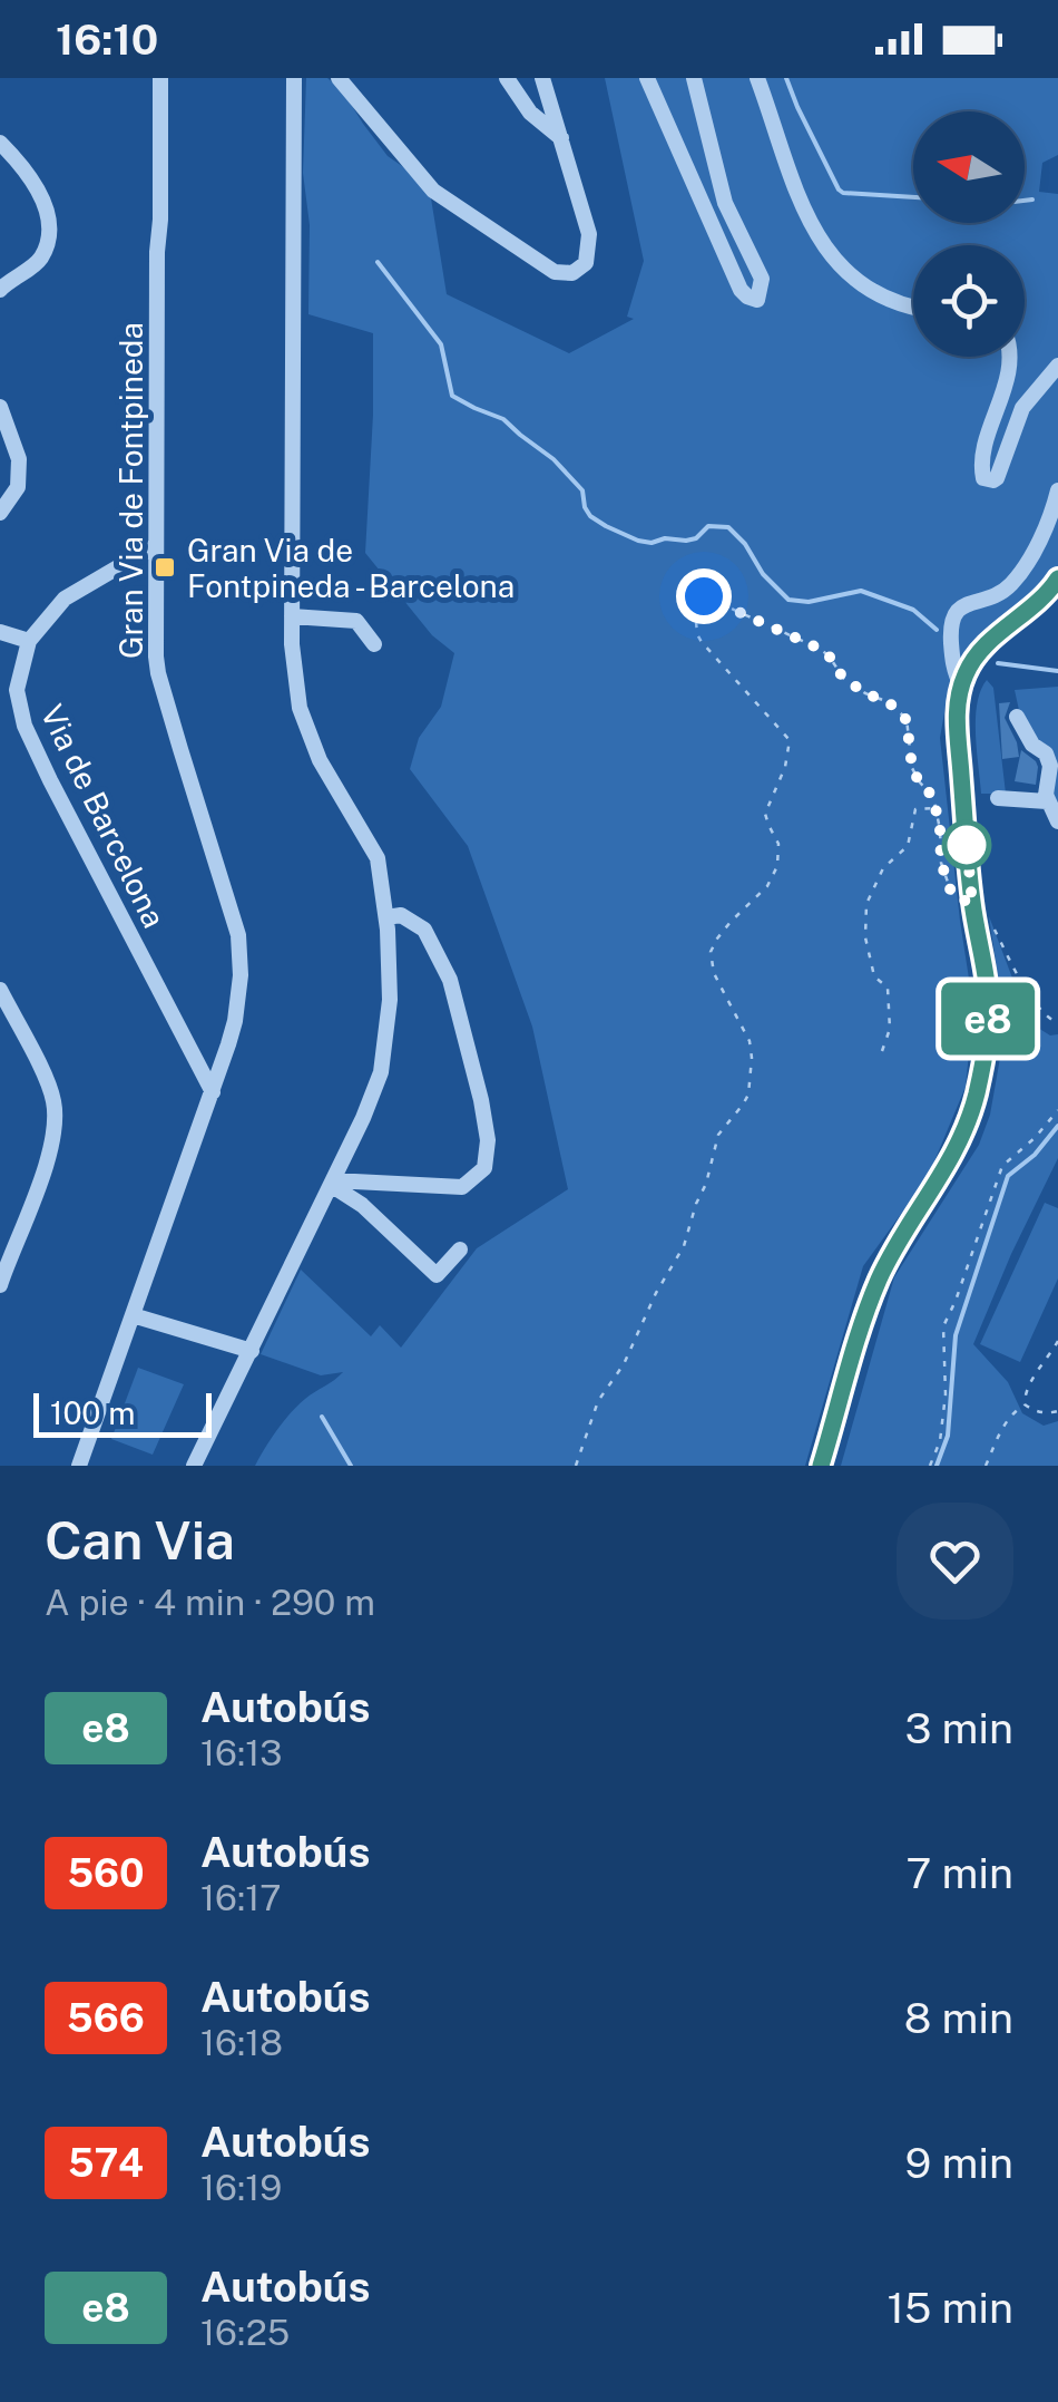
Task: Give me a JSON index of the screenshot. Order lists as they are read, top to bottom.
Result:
{
  "streets": {
    "street": ["Gran Via de Fontpineda", "Via de Barcelona"]
  },
  "crossings": [
    ["Gran Via de Fontpineda", "Via de Barcelona"]
  ],
  "places": {
    "transit": ["Gran Via de Fontpineda - Barcelona"]
  },
  "lines": ["bus line e8"],
  "scale_bar": "100 m",
  "north": "left",
  "page": {
    "status": "16:10",
    "on_map": "e8",
    "scale": "100 m",
    "heading": ["Can Via", "A pie · 4 min · 290 m"],
    "list": [
      {
        "mark": "e8",
        "name": "Autobús",
        "note": "16:13",
        "value": "3 min"
      },
      {
        "mark": "560",
        "name": "Autobús",
        "note": "16:17",
        "value": "7 min"
      },
      {
        "mark": "566",
        "name": "Autobús",
        "note": "16:18",
        "value": "8 min"
      },
      {
        "mark": "574",
        "name": "Autobús",
        "note": "16:19",
        "value": "9 min"
      },
      {
        "mark": "e8",
        "name": "Autobús",
        "note": "16:25",
        "value": "15 min"
      }
    ]
  }
}
